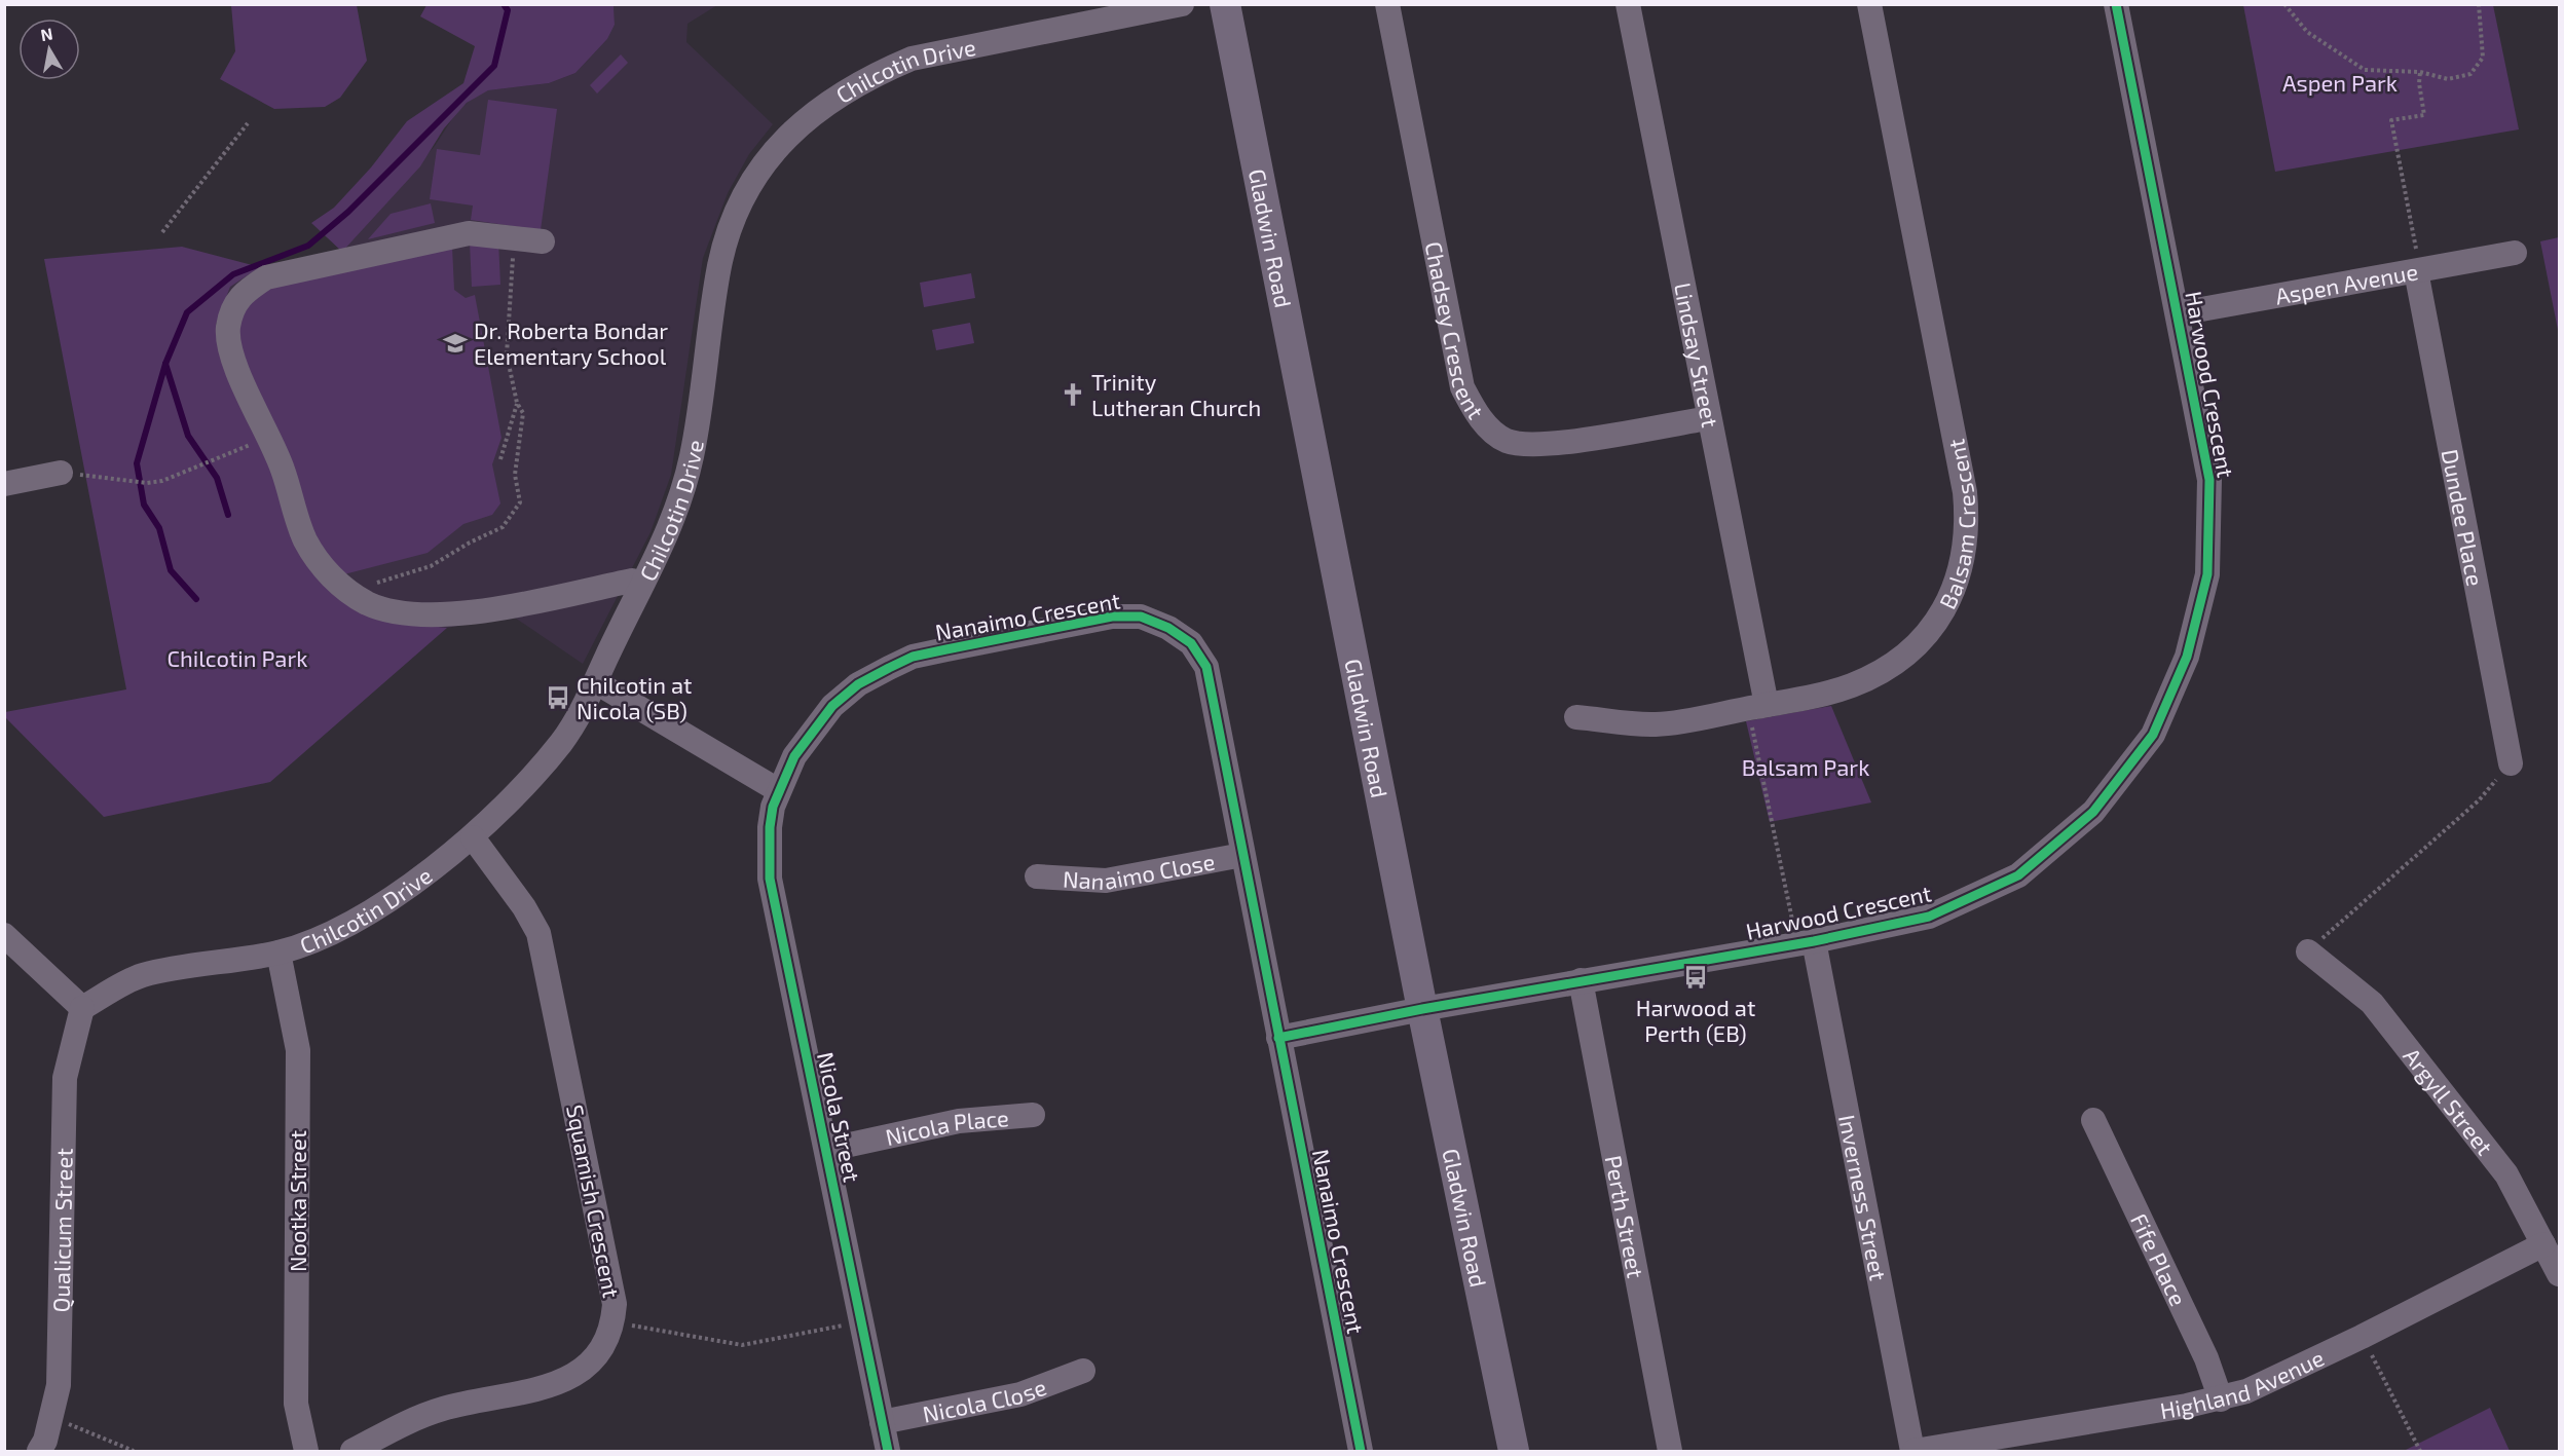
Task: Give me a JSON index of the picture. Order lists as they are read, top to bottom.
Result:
{
  "streets": {
    "main road": ["Gladwin Road"],
    "street": [
      "Chilcotin Drive",
      "Aspen Avenue",
      "Chadsey Crescent",
      "Lindsay Street",
      "Harwood Crescent",
      "Dundee Place",
      "Balsam Crescent",
      "Nanaimo Crescent",
      "Nanaimo Close",
      "Argyll Street",
      "Nicola Street",
      "Nicola Place",
      "Inverness Street",
      "Nootka Street",
      "Squamish Crescent",
      "Perth Street",
      "Qualicum Street",
      "Fife Place",
      "Highland Avenue",
      "Nicola Close"
    ]
  },
  "crossings": [
    ["Chilcotin Drive", "Nootka Street"],
    ["Chilcotin Drive", "Squamish Crescent"],
    ["Chilcotin Drive", "Qualicum Street"],
    ["Gladwin Road", "Harwood Crescent"],
    ["Aspen Avenue", "Harwood Crescent"],
    ["Aspen Avenue", "Dundee Place"],
    ["Chadsey Crescent", "Lindsay Street"],
    ["Lindsay Street", "Balsam Crescent"],
    ["Harwood Crescent", "Inverness Street"],
    ["Harwood Crescent", "Perth Street"],
    ["Nanaimo Crescent", "Nanaimo Close"],
    ["Nanaimo Crescent", "Nicola Street"],
    ["Argyll Street", "Highland Avenue"],
    ["Nicola Street", "Nicola Place"],
    ["Nicola Street", "Nicola Close"],
    ["Inverness Street", "Highland Avenue"],
    ["Fife Place", "Highland Avenue"]
  ],
  "parks": ["Aspen Park", "Chilcotin Park", "Balsam Park"],
  "places": {
    "school or university": ["Dr. Roberta Bondar Elementary School"],
    "church": ["Trinity Lutheran Church"],
    "bus stop": ["Chilcotin at Nicola (SB)", "Harwood at Perth (EB)"]
  },
  "north": "top"
}
